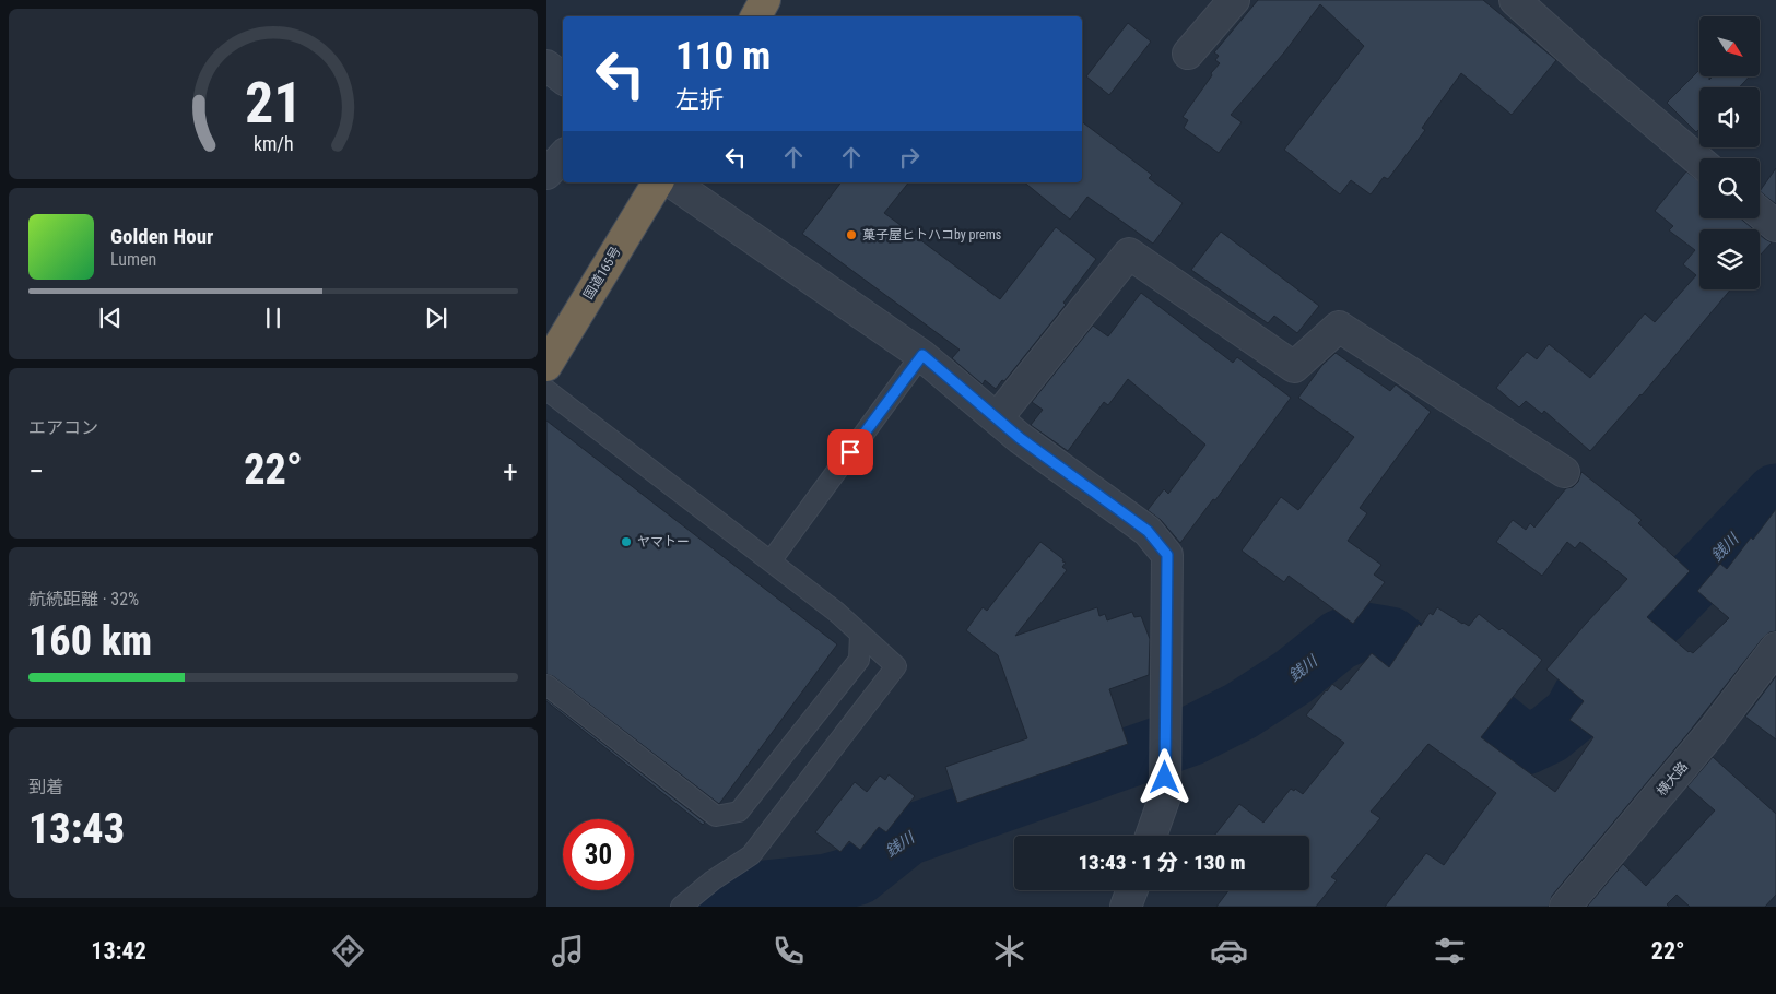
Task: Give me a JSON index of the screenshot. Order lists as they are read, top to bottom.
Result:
{
  "streets": {
    "highway": ["国道165号"],
    "street": ["横大路"]
  },
  "water": ["銭川"],
  "places": ["菓子屋ヒトハコby prems", "ヤマトー"],
  "north": "bottom right",
  "page": {
    "turn": ["110 m", "左折"],
    "song": ["Golden Hour", "Lumen"],
    "tile": [
      "エアコン",
      ["航続距離 · 32%", "160 km"],
      ["到着", "13:43"]
    ],
    "heat": ["−", "22°", "+"],
    "limit": "30",
    "trip": "13:43 · 1 分 · 130 m",
    "tabs": ["13:42", "22°"],
    "gauge": ["21", "km/h"]
  }
}
